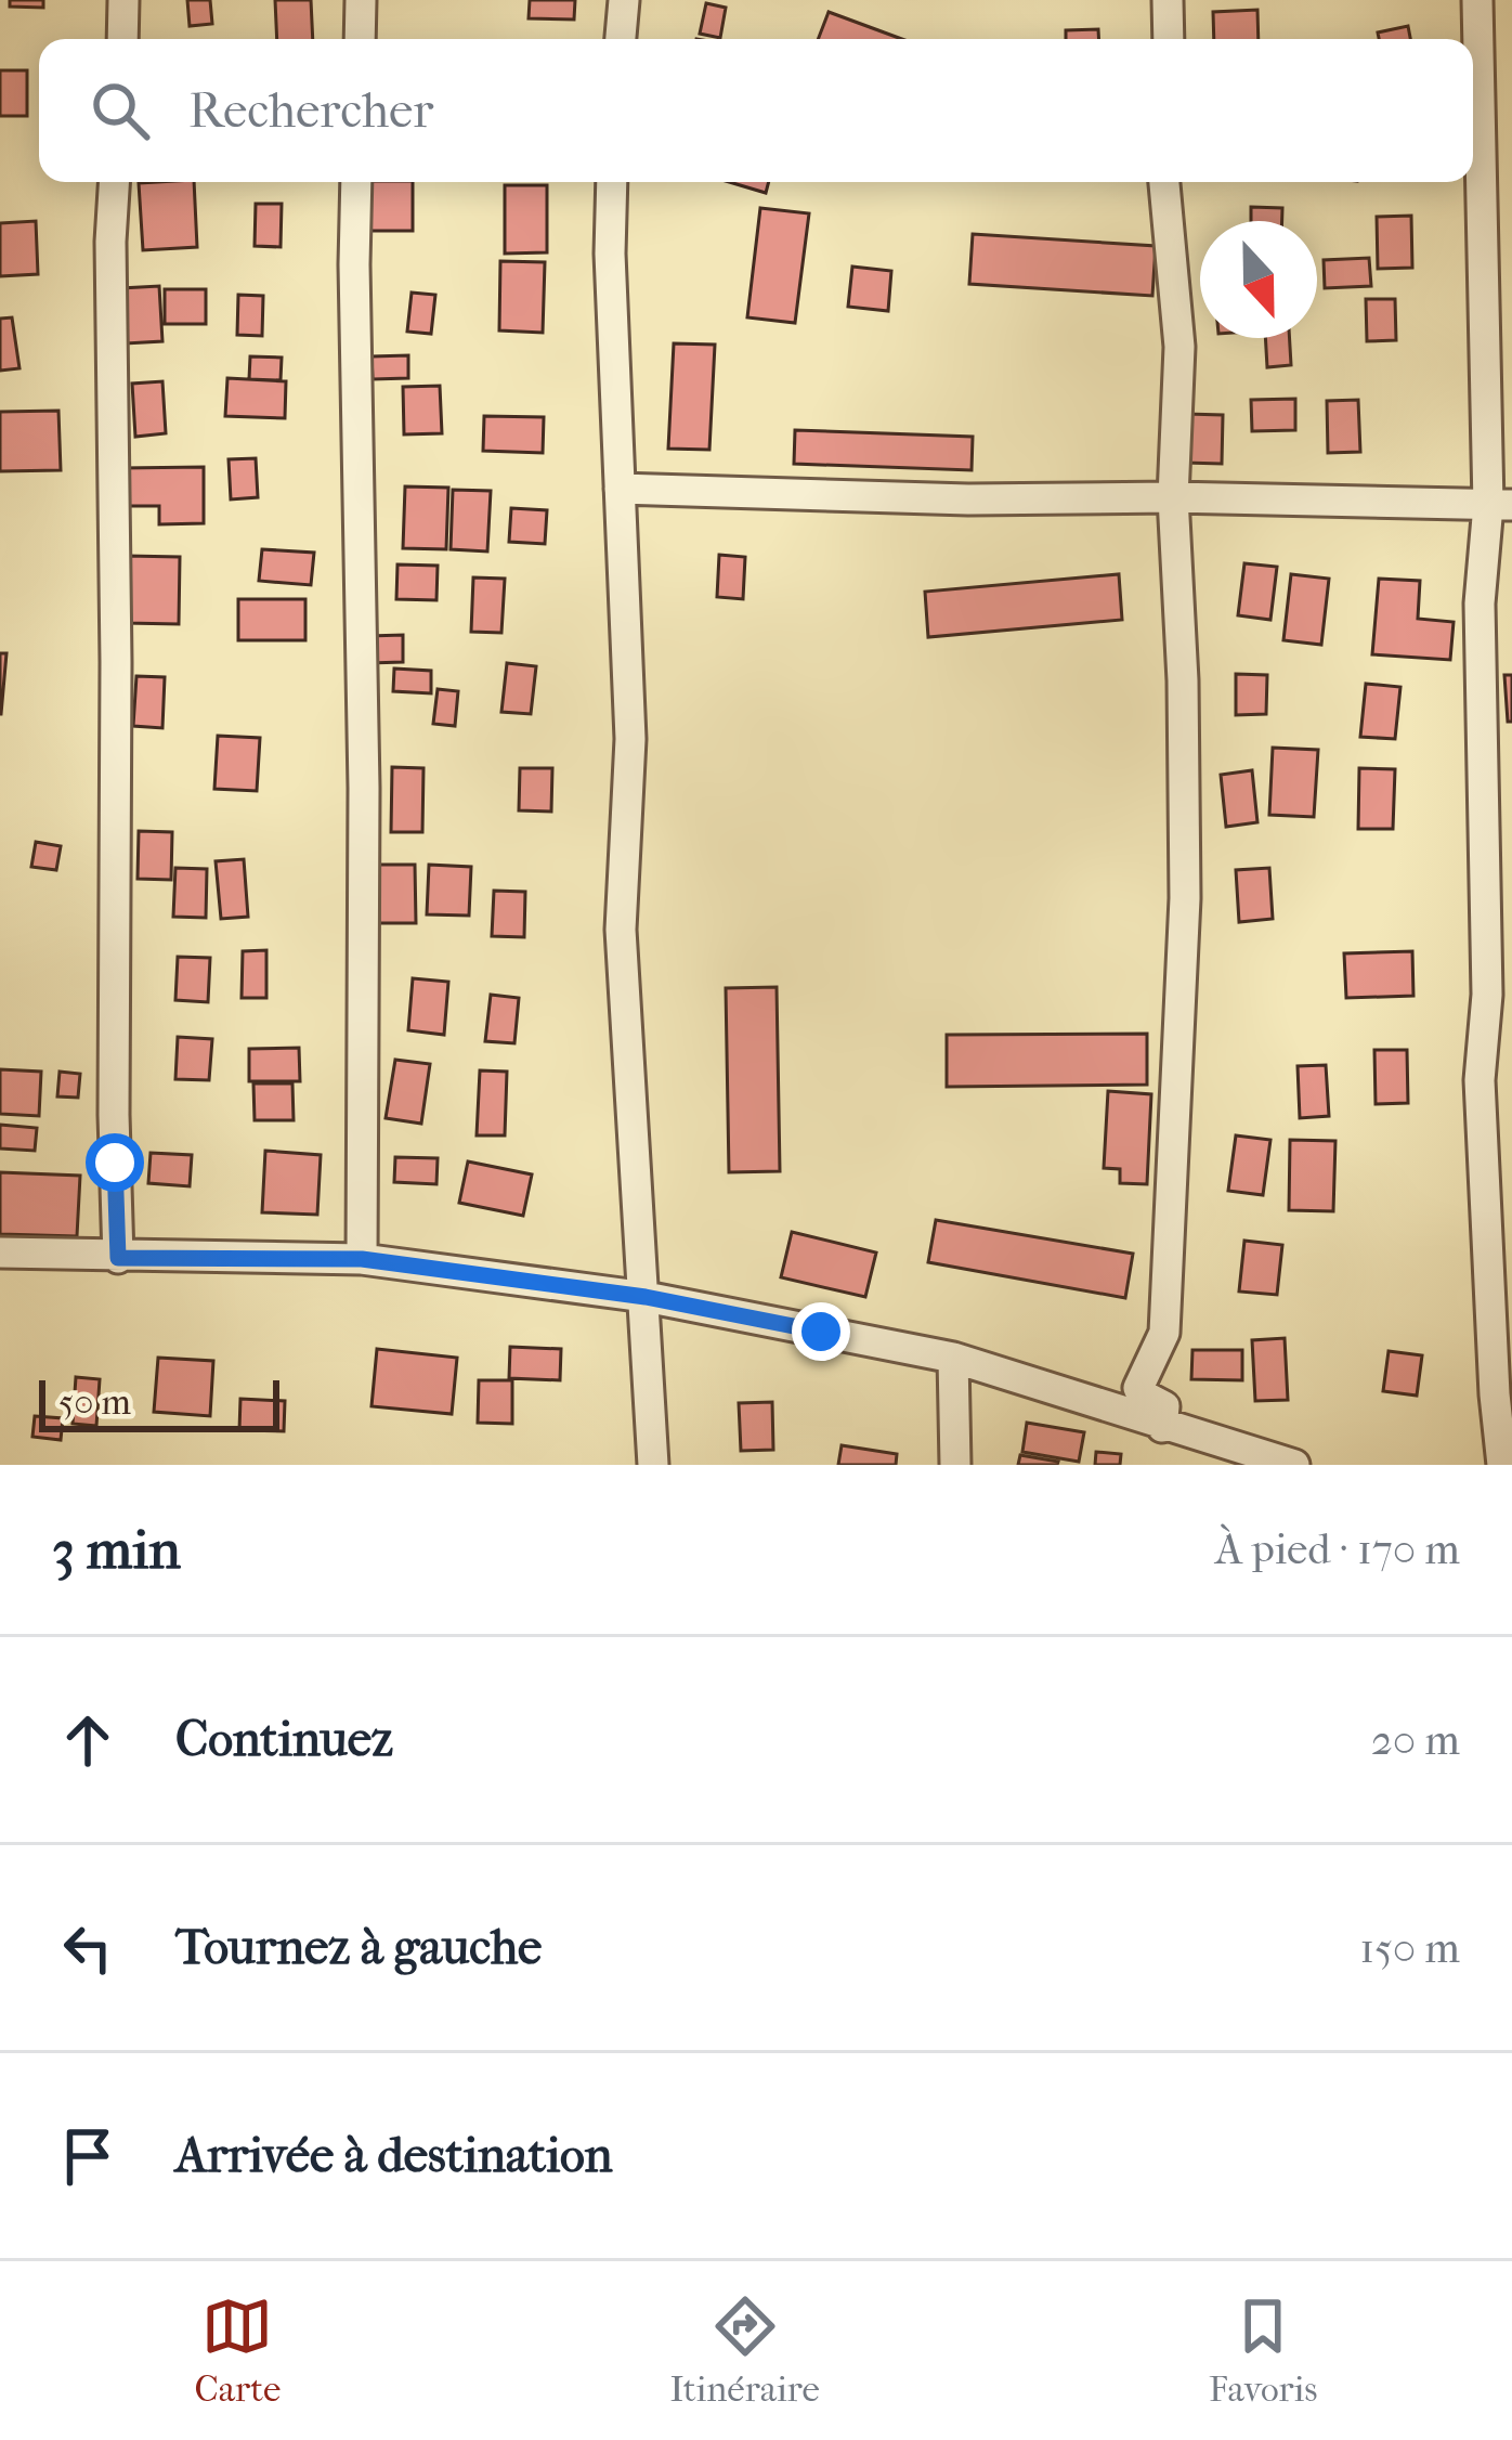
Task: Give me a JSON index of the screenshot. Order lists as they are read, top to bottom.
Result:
{
  "scale_bar": "50 m",
  "north": "bottom",
  "page": {
    "search": "Rechercher",
    "scale": "50 m",
    "heading": ["3 min", "À pied · 170 m"],
    "list": [
      ["Continuez", "20 m"],
      ["Tournez à gauche", "150 m"],
      "Arrivée à destination"
    ],
    "nav": ["Carte", "Itinéraire", "Favoris"]
  }
}
